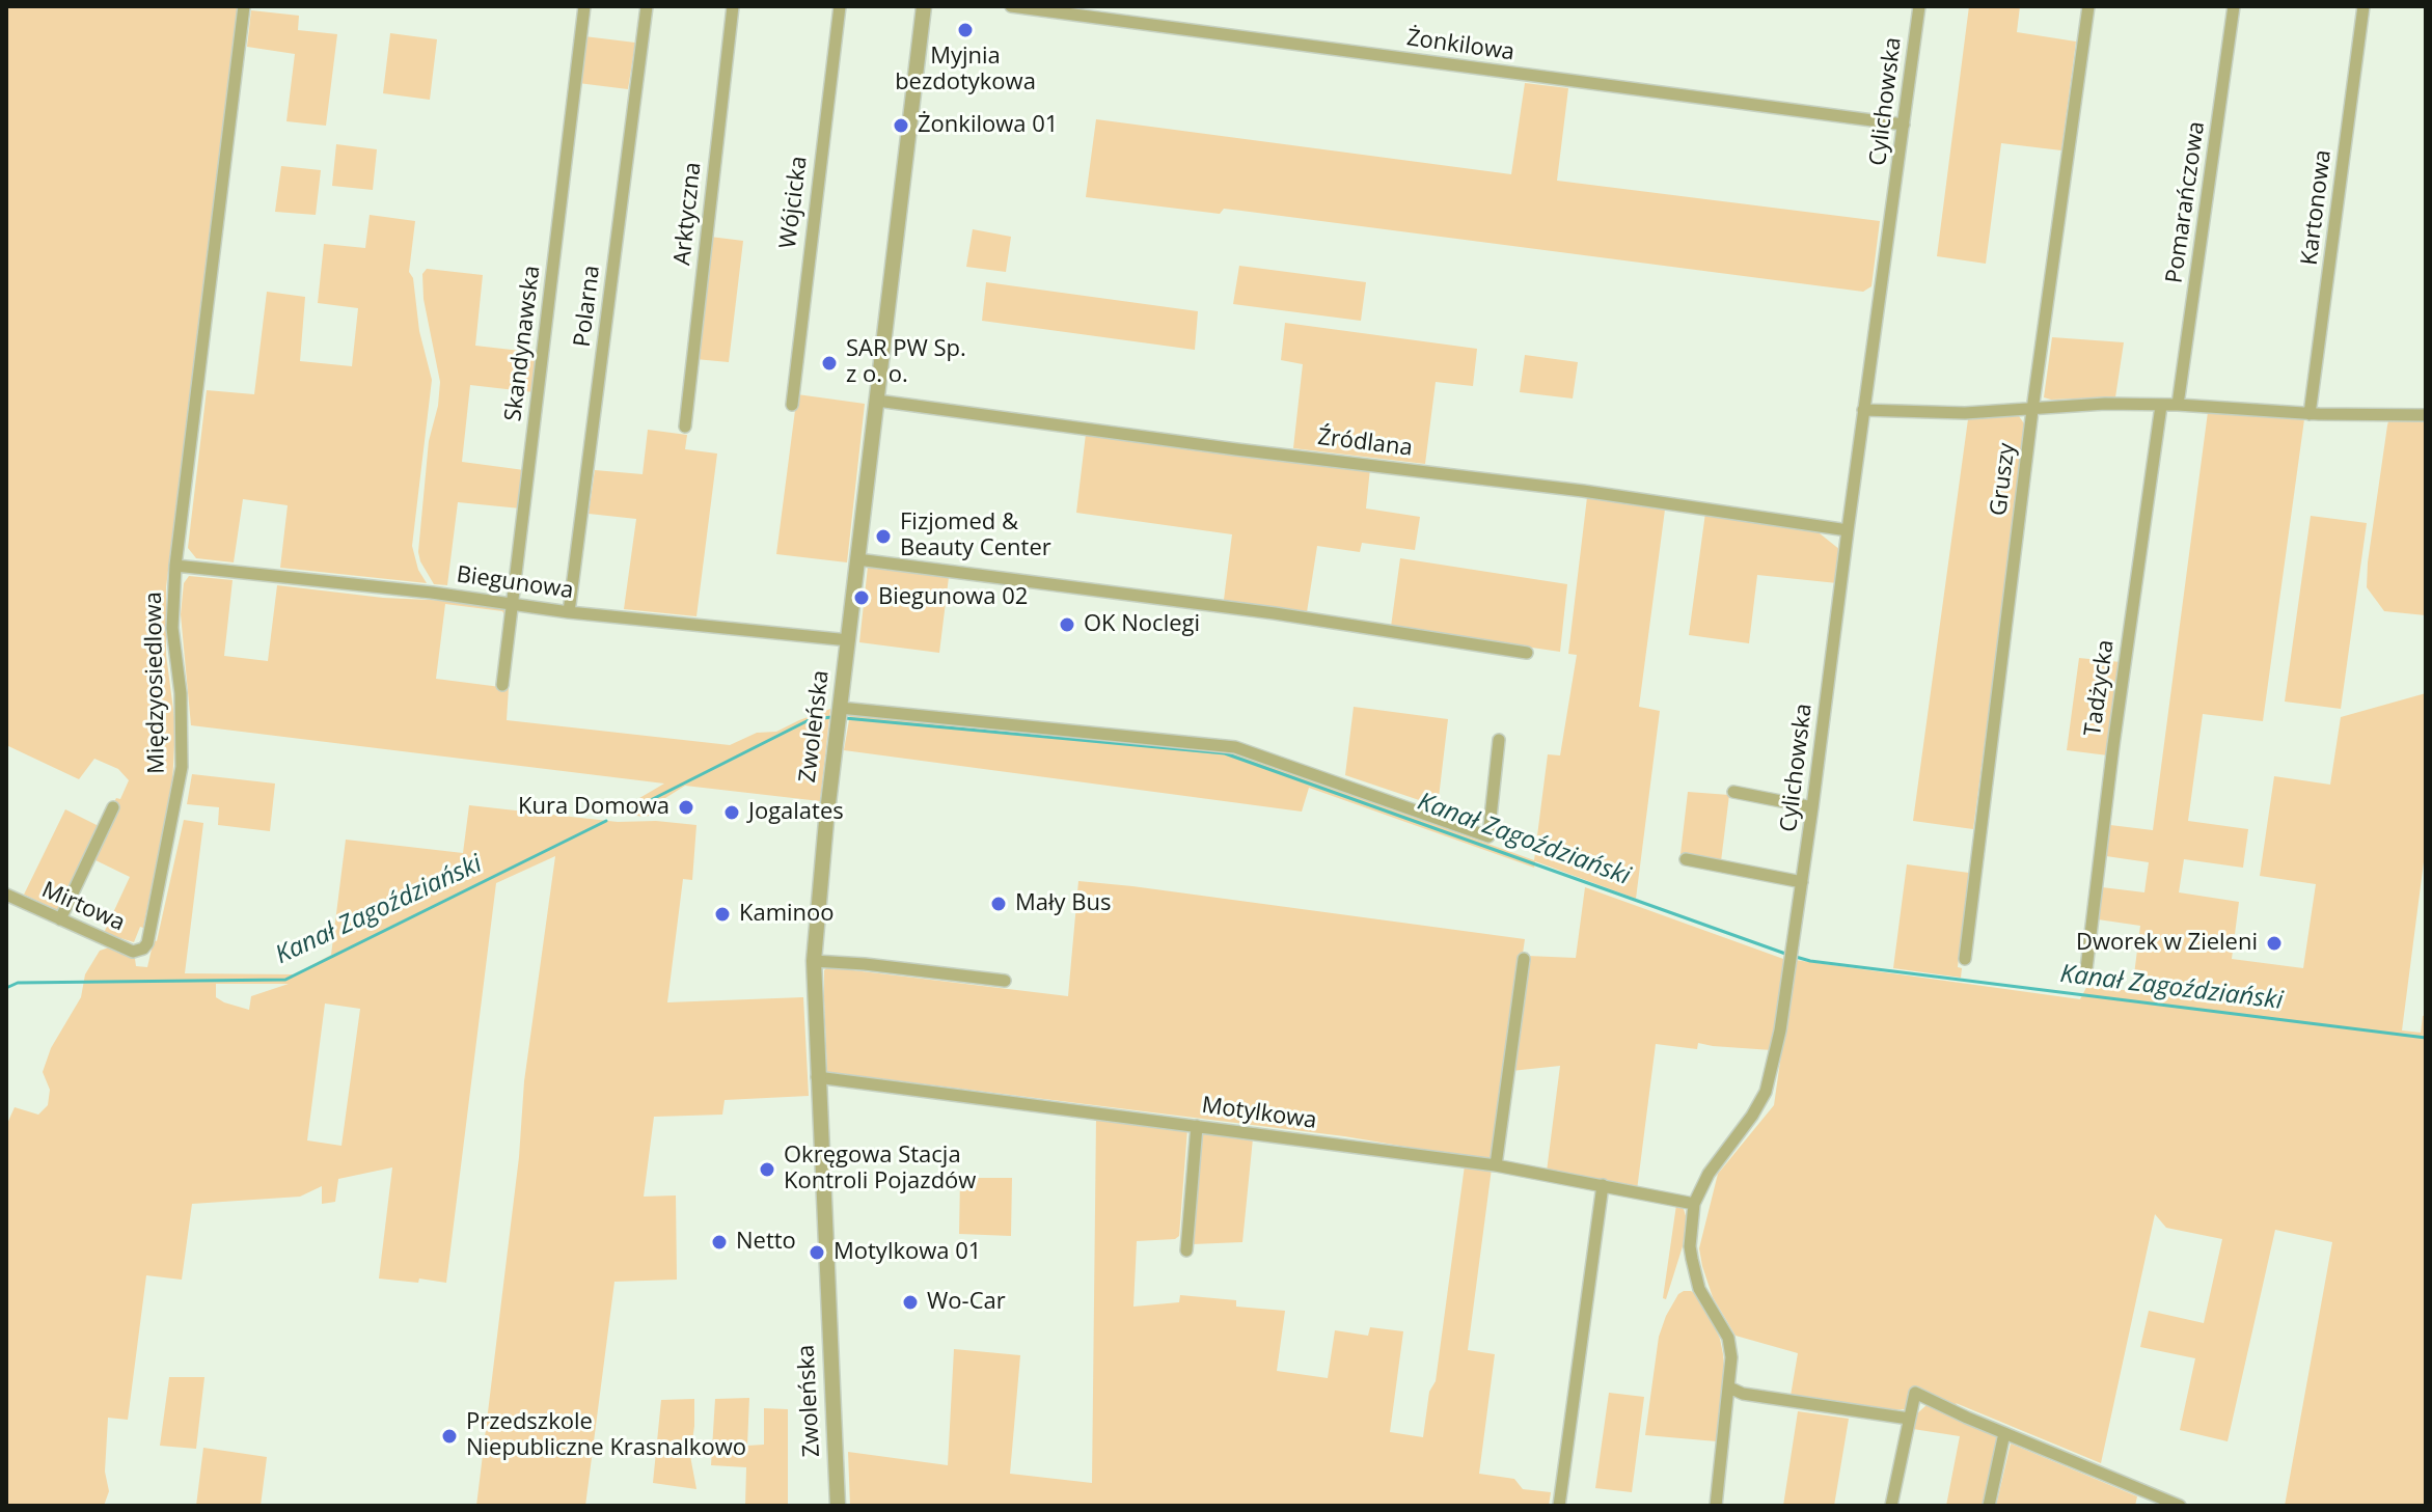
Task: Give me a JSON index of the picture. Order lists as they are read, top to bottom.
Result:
{
  "streets": {
    "street": [
      "Żonkilowa",
      "Cylichowska",
      "Wójcicka",
      "Pomarańczowa",
      "Kartonowa",
      "Arktyczna",
      "Polarna",
      "Skandynawska",
      "Źródlana",
      "Gruszy",
      "Biegunowa",
      "Międzyosiedlowa",
      "Tadżycka",
      "Zwoleńska",
      "Mirtowa",
      "Motylkowa"
    ]
  },
  "crossings": [
    ["Żonkilowa", "Cylichowska"],
    ["Cylichowska", "Źródlana"],
    ["Cylichowska", "Motylkowa"],
    ["Polarna", "Biegunowa"],
    ["Skandynawska", "Biegunowa"],
    ["Źródlana", "Zwoleńska"],
    ["Biegunowa", "Międzyosiedlowa"],
    ["Biegunowa", "Zwoleńska"],
    ["Międzyosiedlowa", "Mirtowa"],
    ["Zwoleńska", "Motylkowa"]
  ],
  "water": ["Kanał Zagoździański"],
  "places": [
    "Myjnia bezdotykowa",
    "Żonkilowa 01",
    "SAR PW Sp. z o. o.",
    "Fizjomed & Beauty Center",
    "Biegunowa 02",
    "OK Noclegi",
    "Kura Domowa",
    "Jogalates",
    "Mały Bus",
    "Kaminoo",
    "Dworek w Zieleni",
    "Okręgowa Stacja Kontroli Pojazdów",
    "Netto",
    "Motylkowa 01",
    "Wo-Car",
    "Przedszkole Niepubliczne Krasnalkowo"
  ]
}
